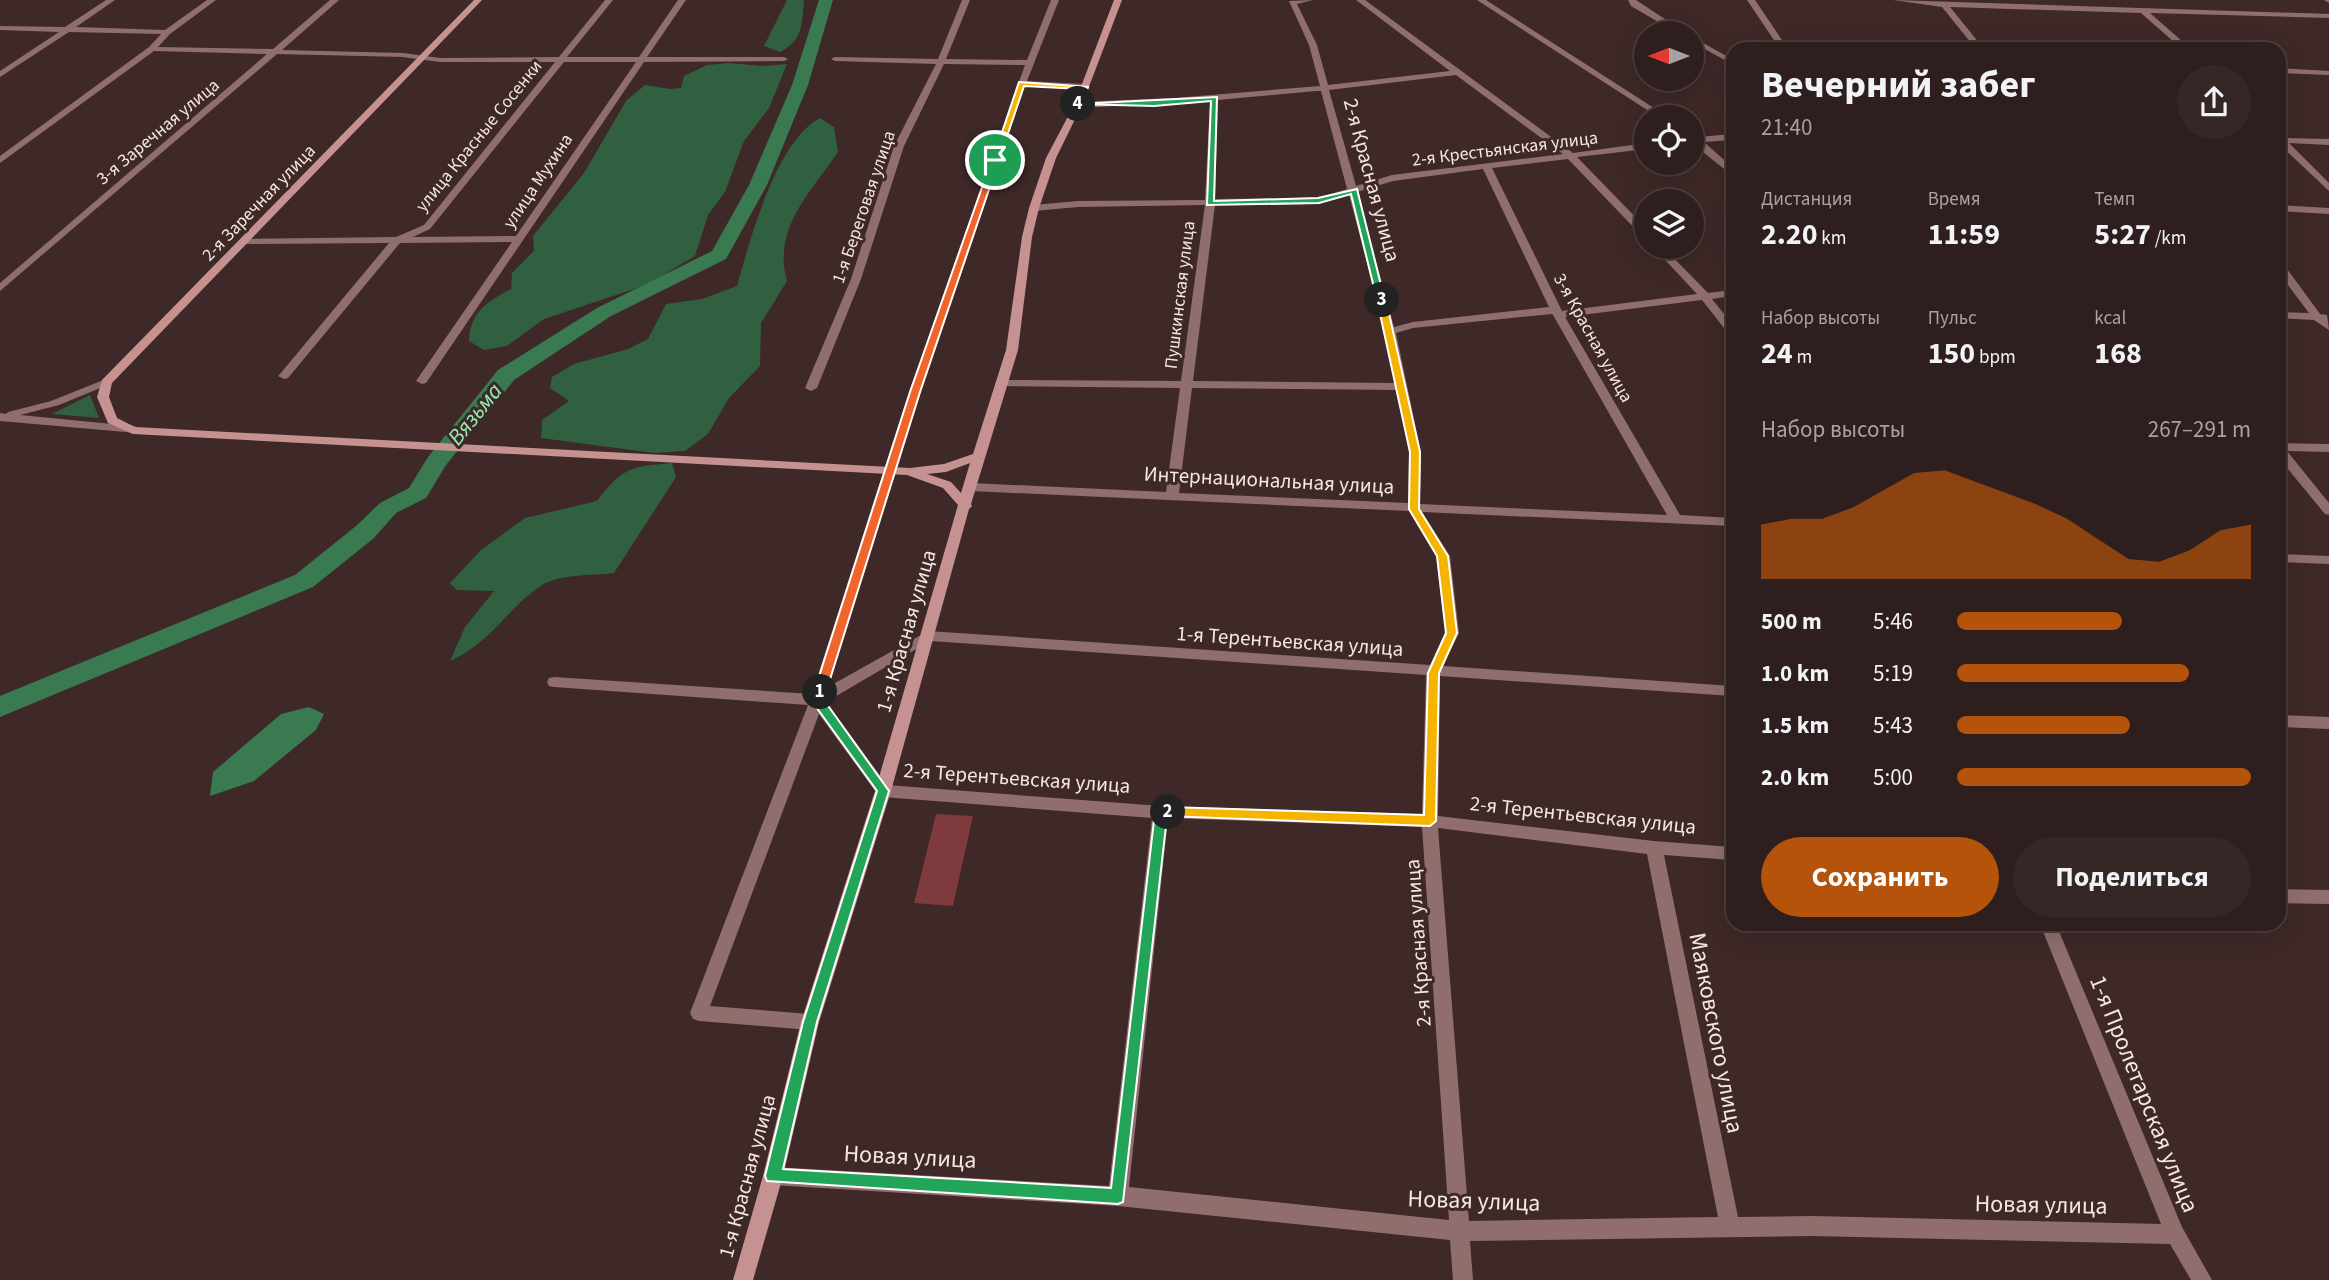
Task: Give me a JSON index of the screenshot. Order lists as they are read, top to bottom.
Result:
{
  "streets": {
    "main road": ["2-я Заречная улица", "1-я Красная улица"],
    "street": [
      "3-я Заречная улица",
      "улица Красные Сосенки",
      "2-я Крестьянская улица",
      "2-я Красная улица",
      "улица Мухина",
      "1-я Береговая улица",
      "Пушкинская улица",
      "3-я Красная улица",
      "Интернациональная улица",
      "1-я Терентьевская улица",
      "2-я Терентьевская улица",
      "Маяковского улица",
      "1-я Пролетарская улица",
      "Новая улица"
    ]
  },
  "crossings": [
    ["2-я Крестьянская улица", "2-я Красная улица"],
    ["2-я Крестьянская улица", "Пушкинская улица"],
    ["2-я Крестьянская улица", "3-я Красная улица"],
    ["2-я Крестьянская улица", "1-я Красная улица"],
    ["2-я Красная улица", "Интернациональная улица"],
    ["2-я Красная улица", "1-я Терентьевская улица"],
    ["2-я Красная улица", "2-я Терентьевская улица"],
    ["2-я Красная улица", "Новая улица"],
    ["Пушкинская улица", "Интернациональная улица"],
    ["3-я Красная улица", "Интернациональная улица"],
    ["Интернациональная улица", "1-я Красная улица"],
    ["1-я Красная улица", "1-я Терентьевская улица"],
    ["1-я Красная улица", "2-я Терентьевская улица"],
    ["1-я Красная улица", "Новая улица"],
    ["2-я Терентьевская улица", "Маяковского улица"],
    ["Маяковского улица", "Новая улица"],
    ["1-я Пролетарская улица", "Новая улица"]
  ],
  "water": ["Вязьма"],
  "north": "left",
  "page": {
    "heading": ["Вечерний забег", "21:40"],
    "pins": [
      "4",
      "3",
      "1",
      "2"
    ],
    "stats": [
      ["Дистанция", "2.20 km"],
      ["Время", "11:59"],
      ["Темп", "5:27 /km"],
      ["Набор высоты", "24 m"],
      ["Пульс", "150 bpm"],
      ["kcal", "168"]
    ],
    "chart": ["Набор высоты", "267–291 m"],
    "list": [
      {
        "name": "500 m",
        "note": "5:46"
      },
      {
        "name": "1.0 km",
        "note": "5:19"
      },
      {
        "name": "1.5 km",
        "note": "5:43"
      },
      {
        "name": "2.0 km",
        "note": "5:00"
      }
    ],
    "buttons": ["Сохранить", "Поделиться"]
  }
}
